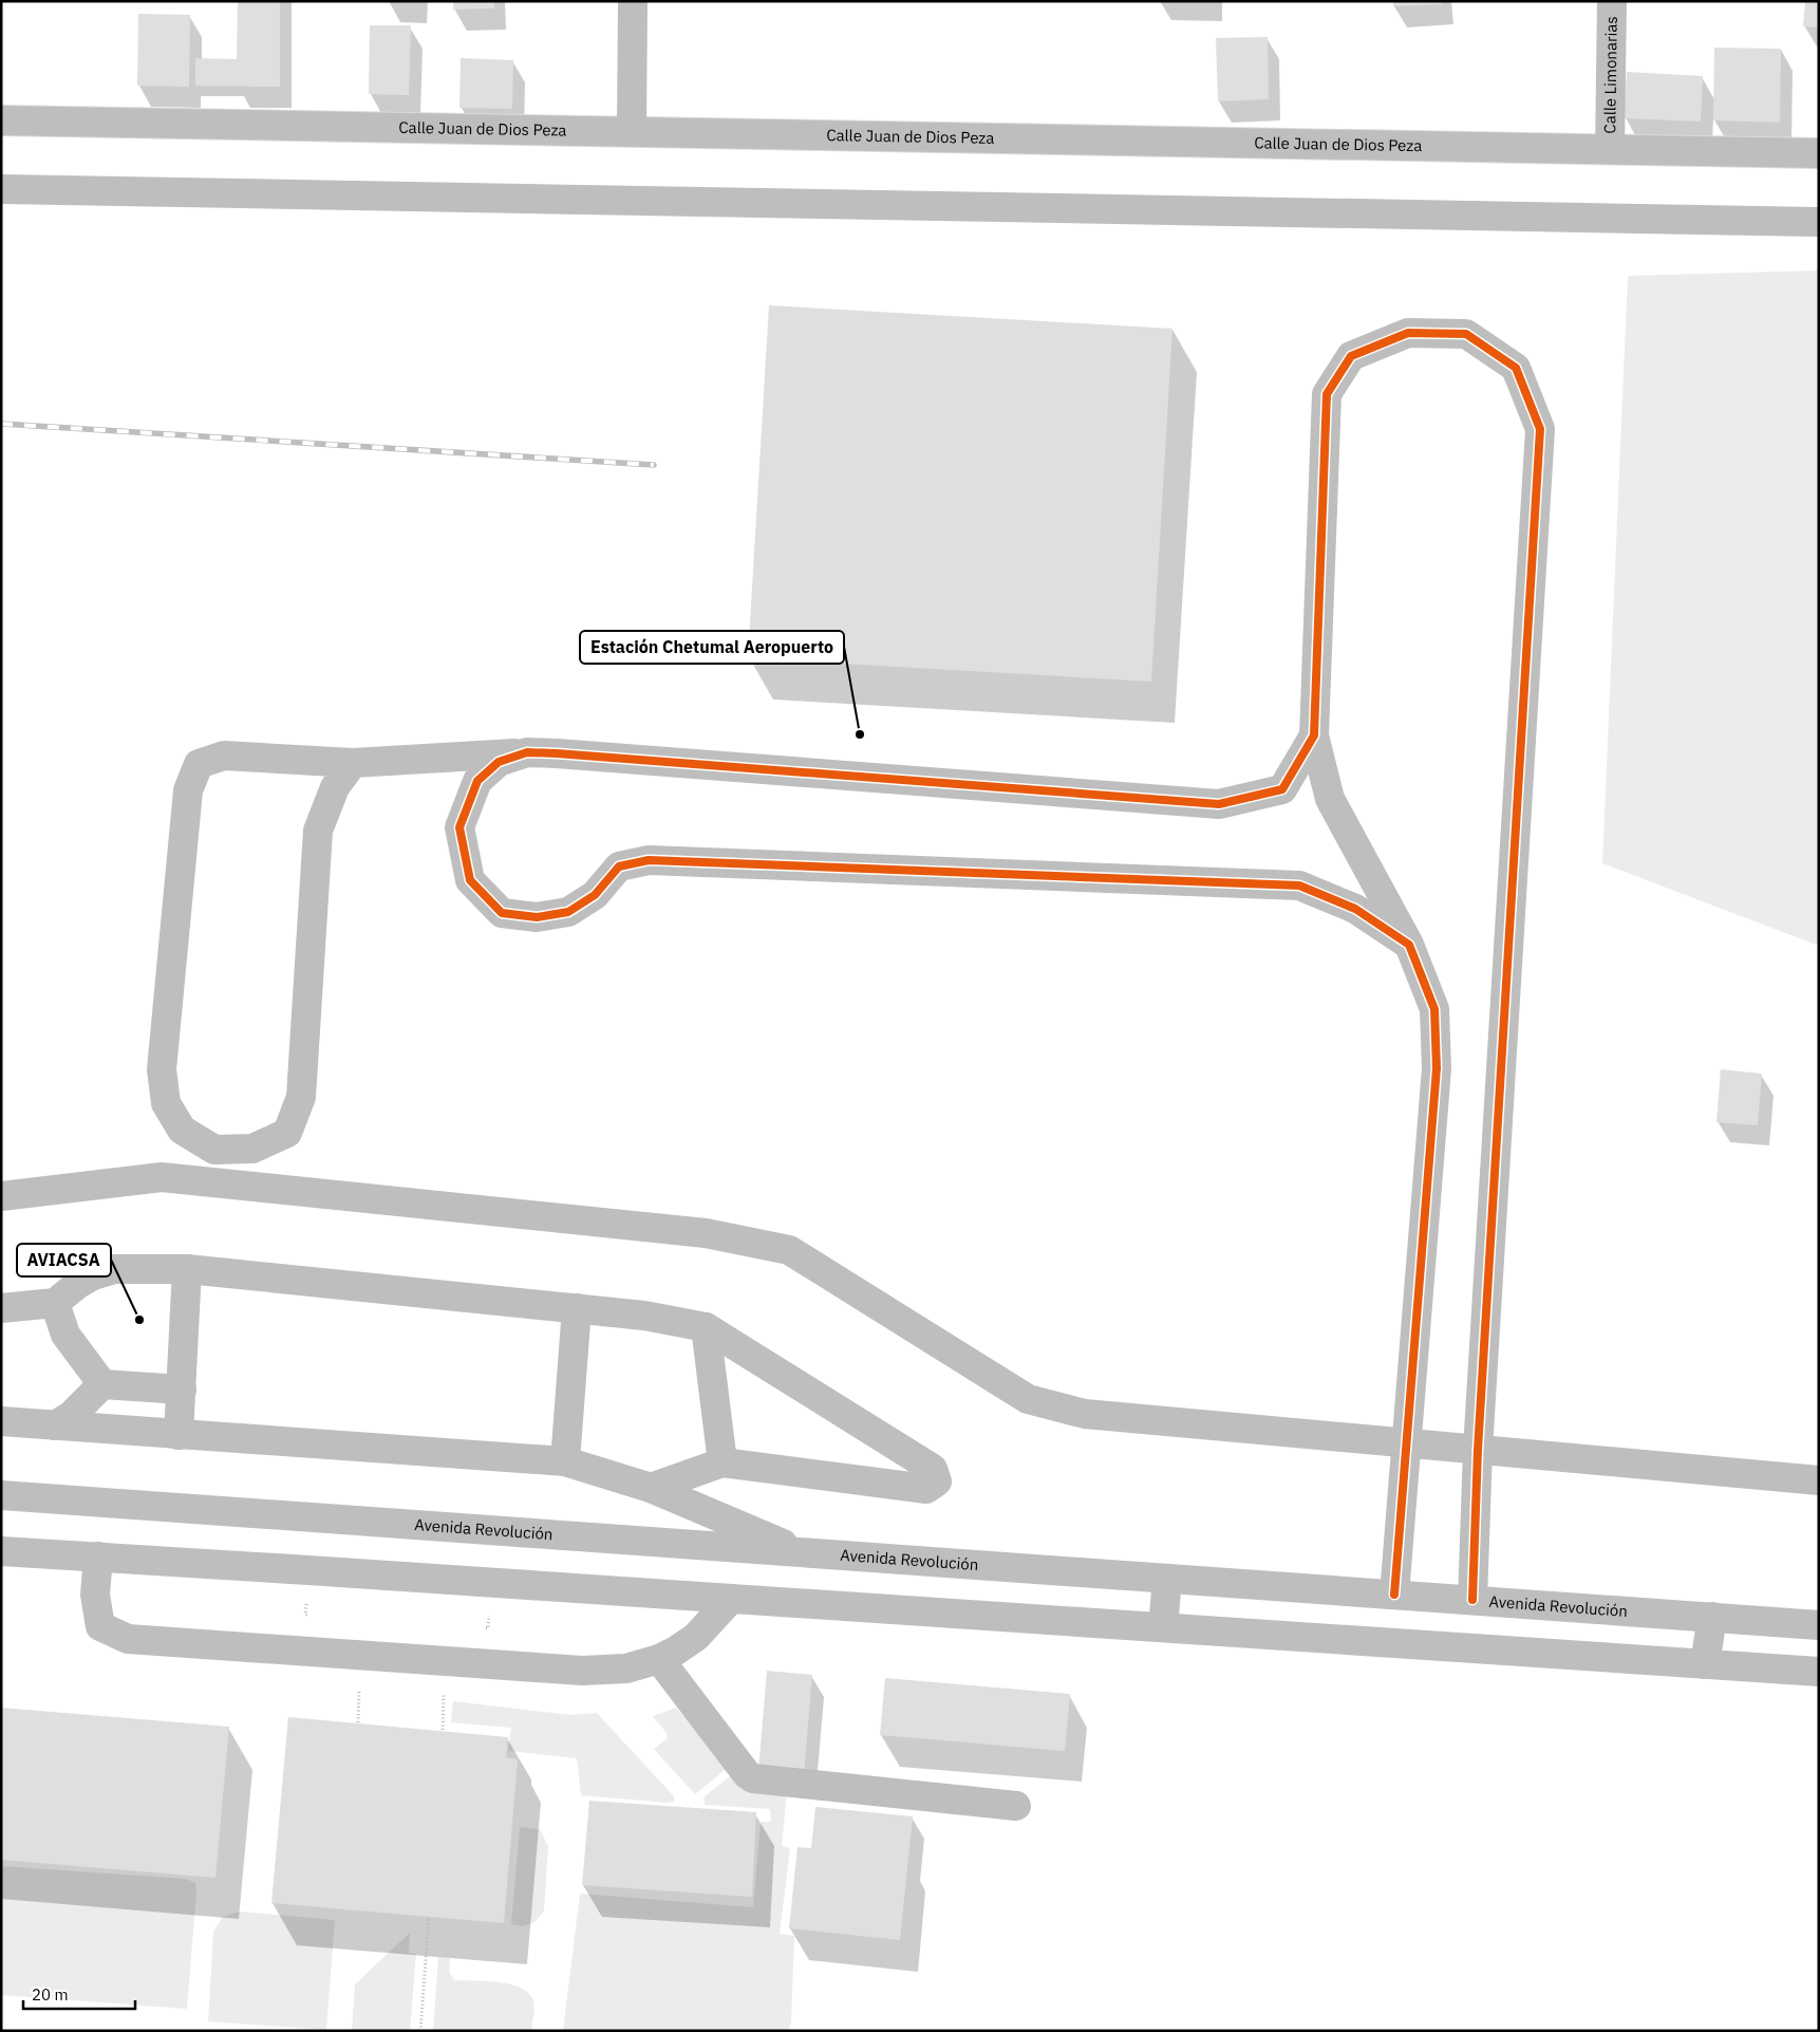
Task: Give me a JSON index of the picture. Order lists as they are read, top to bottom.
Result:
{
  "streets": {
    "street": ["Calle Limonarias", "Calle Juan de Dios Peza", "Avenida Revolución"]
  },
  "crossings": [
    ["Calle Limonarias", "Calle Juan de Dios Peza"]
  ],
  "places": ["Estación Chetumal Aeropuerto", "AVIACSA"],
  "scale_bar": "20 m"
}
